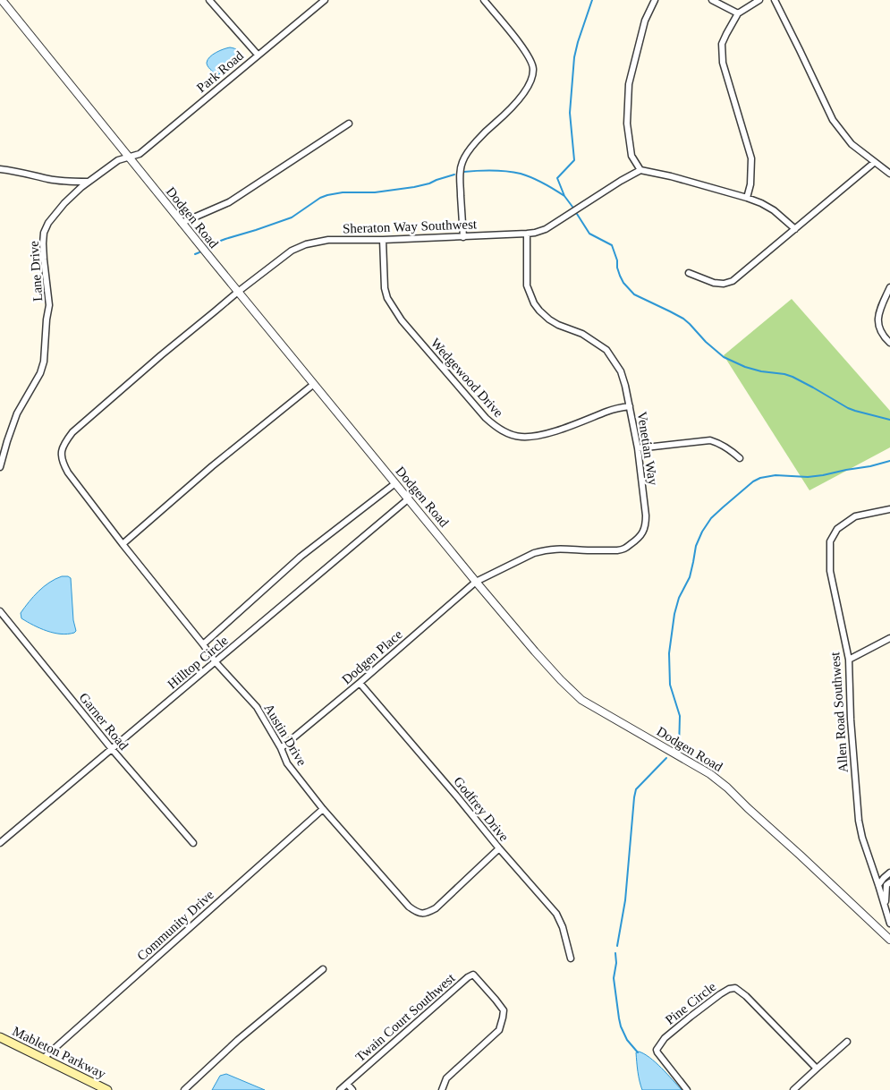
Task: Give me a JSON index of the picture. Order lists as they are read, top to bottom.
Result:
{
  "streets": {
    "main road": ["Mableton Parkway"],
    "street": [
      "Park Road",
      "Dodgen Road",
      "Sheraton Way Southwest",
      "Lane Drive",
      "Wedgewood Drive",
      "Venetian Way",
      "Dodgen Place",
      "Hilltop Circle",
      "Allen Road Southwest",
      "Garner Road",
      "Austin Drive",
      "Godfrey Drive",
      "Community Drive",
      "Pine Circle",
      "Twain Court Southwest"
    ]
  },
  "crossings": [
    ["Park Road", "Dodgen Road"],
    ["Park Road", "Lane Drive"],
    ["Dodgen Road", "Sheraton Way Southwest"],
    ["Dodgen Road", "Lane Drive"],
    ["Dodgen Road", "Venetian Way"],
    ["Dodgen Road", "Dodgen Place"],
    ["Dodgen Road", "Hilltop Circle"],
    ["Sheraton Way Southwest", "Wedgewood Drive"],
    ["Sheraton Way Southwest", "Venetian Way"],
    ["Sheraton Way Southwest", "Austin Drive"],
    ["Wedgewood Drive", "Venetian Way"],
    ["Venetian Way", "Dodgen Place"],
    ["Dodgen Place", "Austin Drive"],
    ["Dodgen Place", "Godfrey Drive"],
    ["Hilltop Circle", "Garner Road"],
    ["Hilltop Circle", "Austin Drive"],
    ["Austin Drive", "Godfrey Drive"],
    ["Austin Drive", "Community Drive"],
    ["Community Drive", "Mableton Parkway"]
  ]
}
